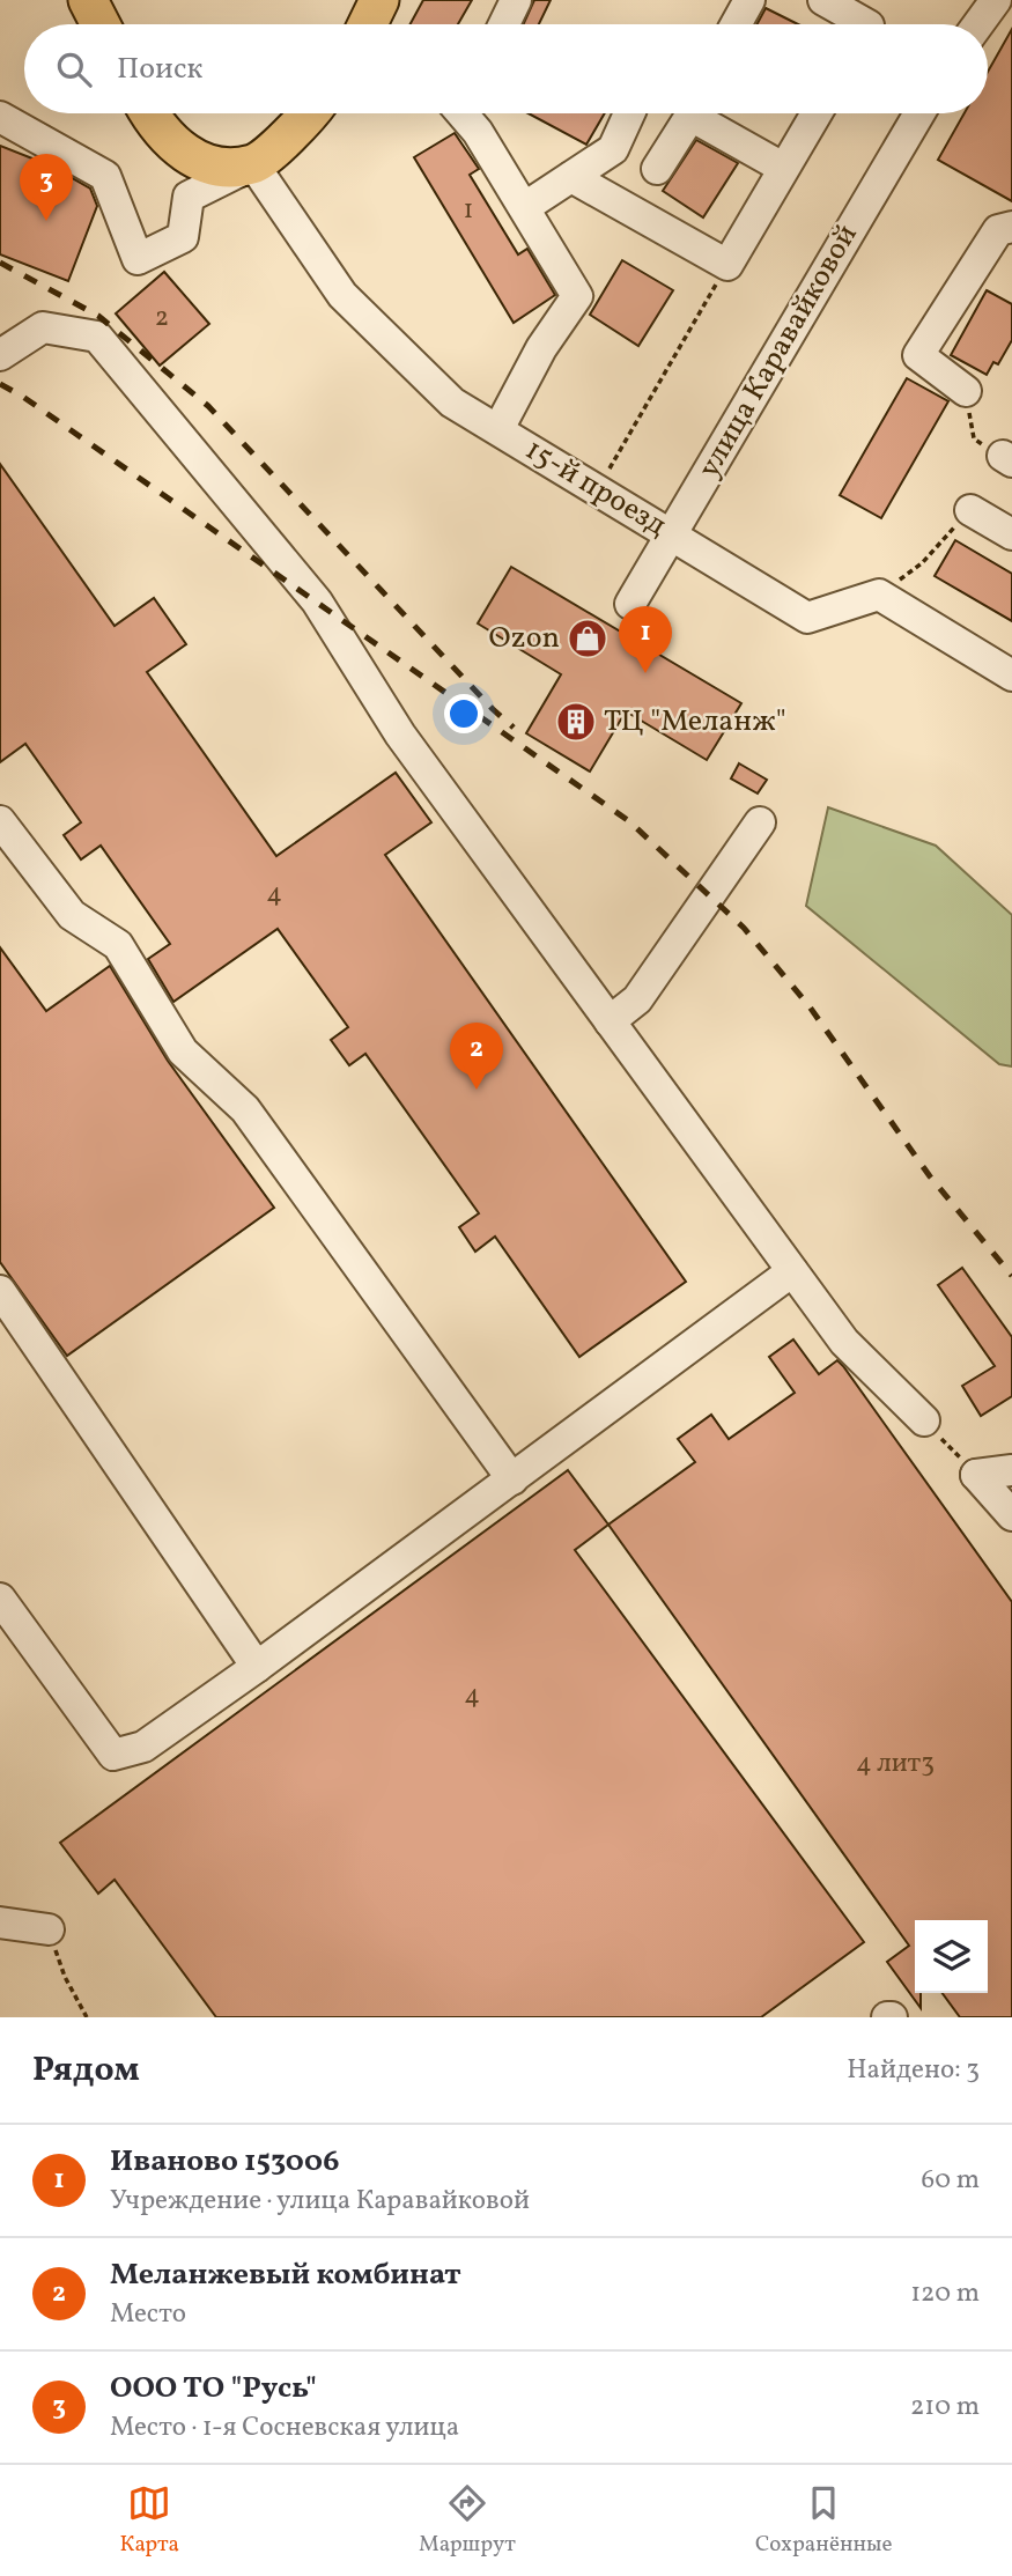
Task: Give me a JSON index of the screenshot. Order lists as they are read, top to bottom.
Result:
{
  "streets": {
    "street": ["улица Каравайковой", "15-й проезд"]
  },
  "crossings": [
    ["улица Каравайковой", "15-й проезд"]
  ],
  "places": {
    "shop": ["Ozon"],
    "building": ["ТЦ \"Меланж\""]
  },
  "house_numbers": [
    "1",
    "2",
    "4",
    "4",
    "4 лит3"
  ],
  "page": {
    "search": "Поиск",
    "pins": ["3", "1", "2"],
    "heading": ["Рядом", "Найдено: 3"],
    "list": [
      {
        "mark": "1",
        "name": "Иваново 153006",
        "note": "Учреждение · улица Каравайковой",
        "value": "60 m"
      },
      {
        "mark": "2",
        "name": "Меланжевый комбинат",
        "note": "Место",
        "value": "120 m"
      },
      {
        "mark": "3",
        "name": "ООО ТО \"Русь\"",
        "note": "Место · 1-я Сосневская улица",
        "value": "210 m"
      }
    ],
    "nav": ["Карта", "Маршрут", "Сохранённые"]
  }
}
